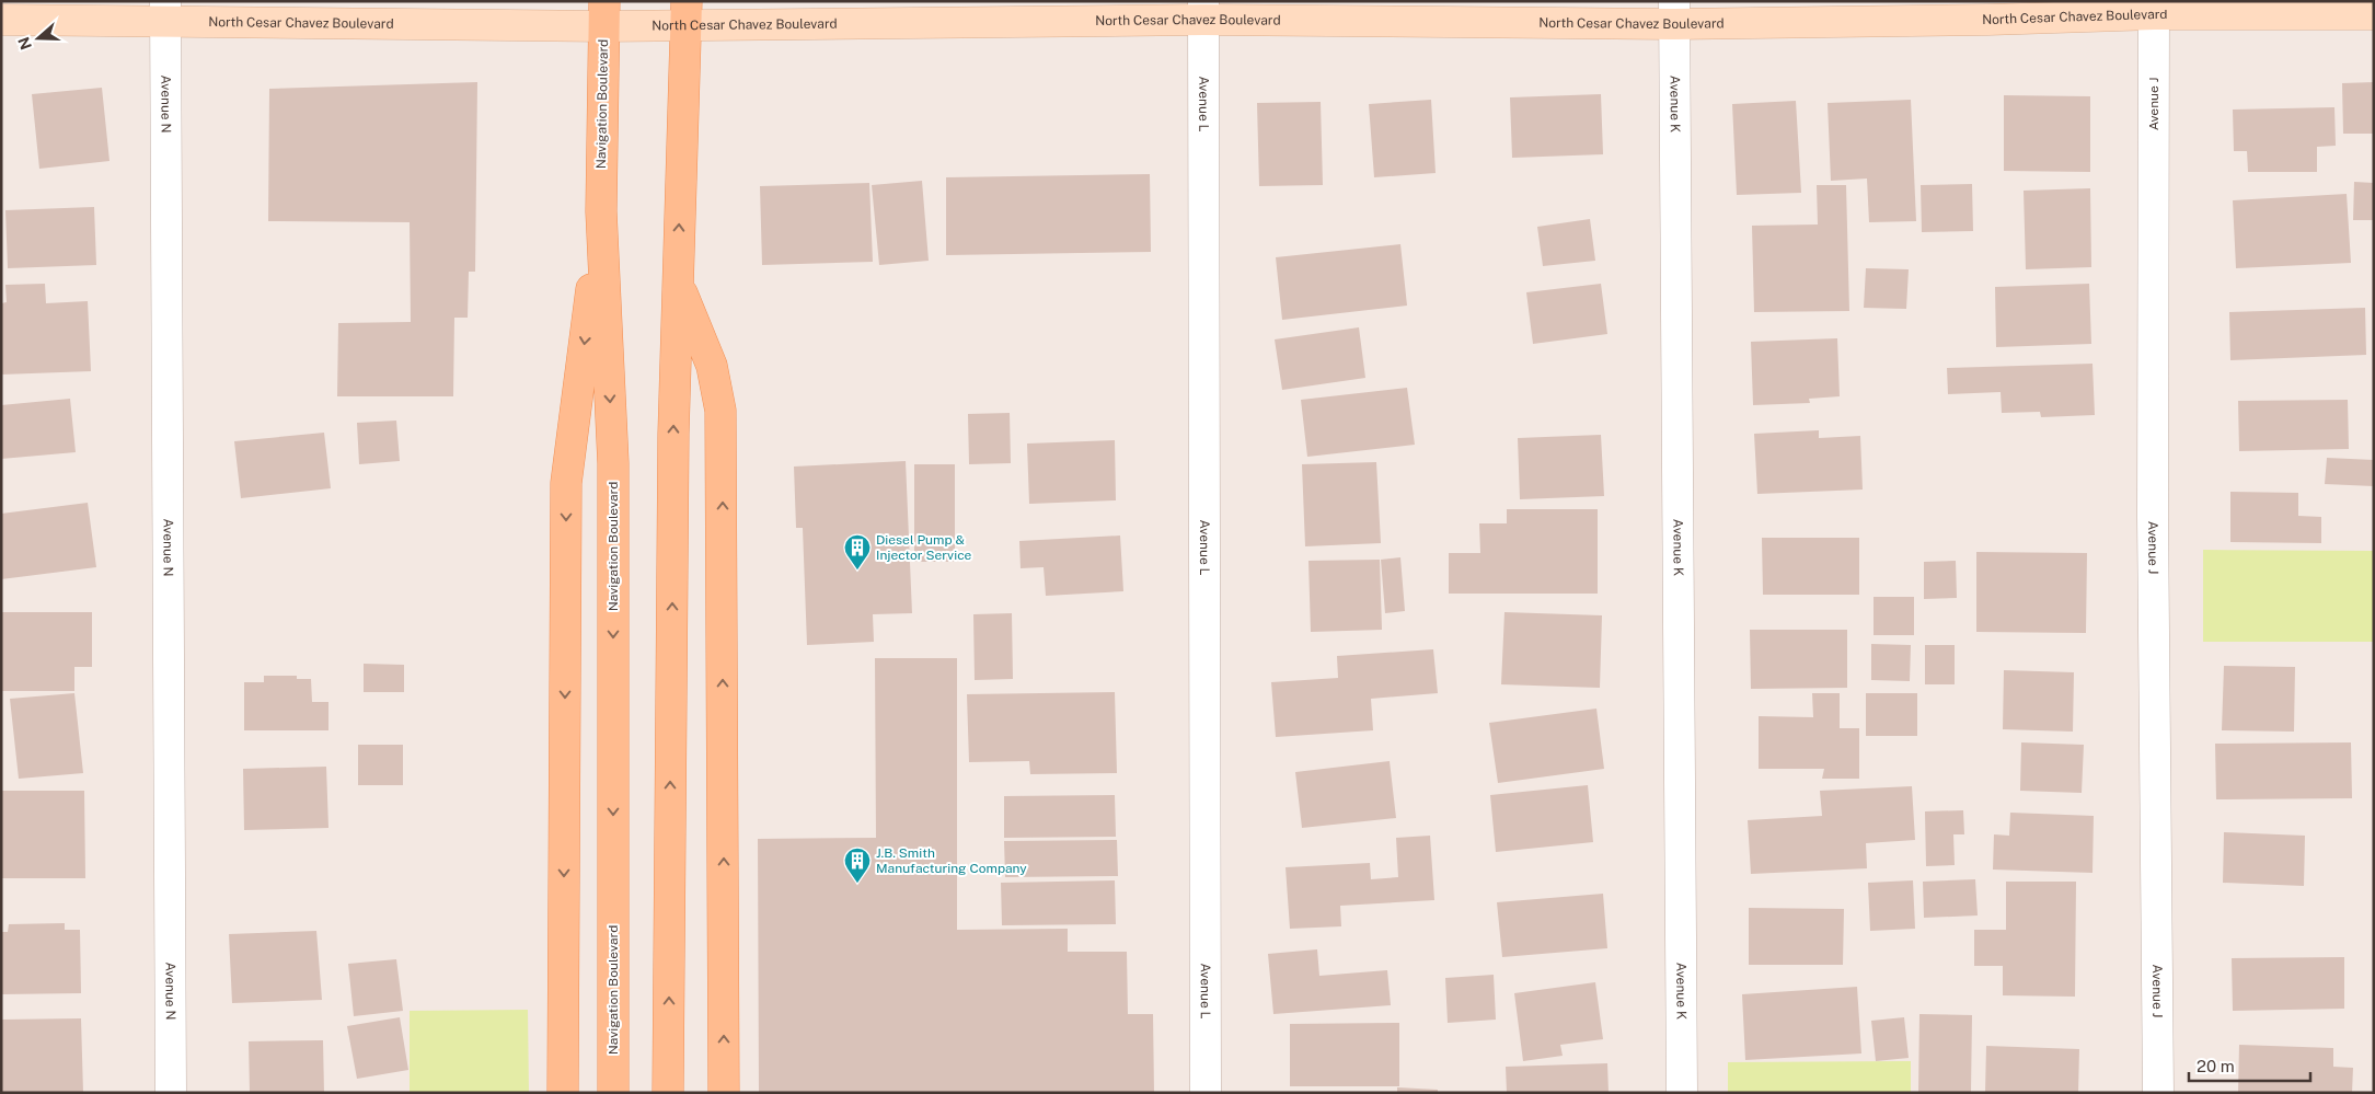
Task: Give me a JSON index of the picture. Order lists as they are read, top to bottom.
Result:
{
  "streets": {
    "main road": ["Navigation Boulevard"],
    "street": [
      "North Cesar Chavez Boulevard",
      "Avenue N",
      "Avenue L",
      "Avenue K",
      "Avenue J"
    ]
  },
  "crossings": [
    ["North Cesar Chavez Boulevard", "Avenue N"],
    ["North Cesar Chavez Boulevard", "Navigation Boulevard"],
    ["North Cesar Chavez Boulevard", "Avenue L"],
    ["North Cesar Chavez Boulevard", "Avenue K"],
    ["North Cesar Chavez Boulevard", "Avenue J"]
  ],
  "places": {
    "building": ["Diesel Pump & Injector Service", "J.B. Smith Manufacturing Company"]
  },
  "scale_bar": "20 m",
  "north": "left"
}
